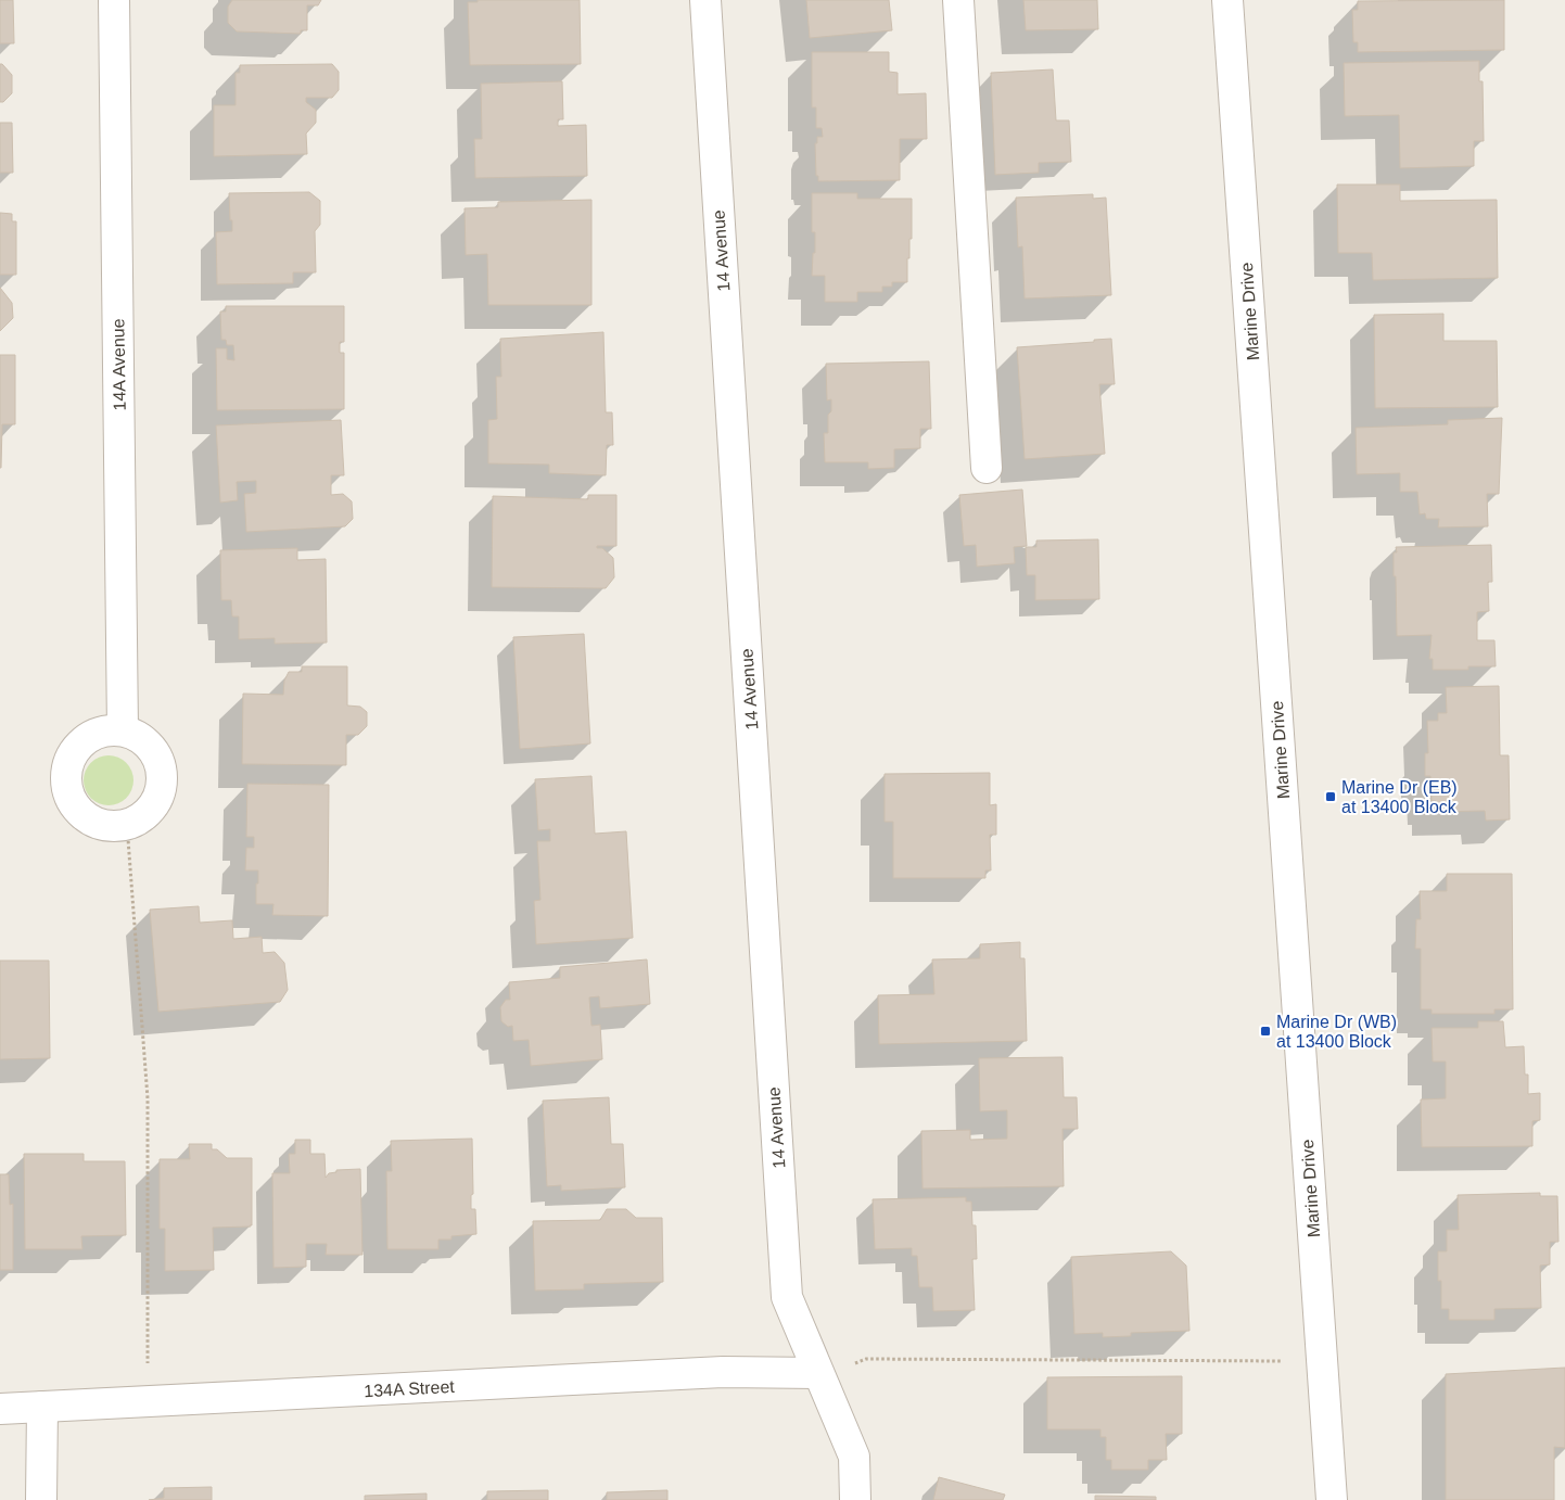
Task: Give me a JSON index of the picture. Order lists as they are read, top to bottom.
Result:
{
  "streets": {
    "street": [
      "14 Avenue",
      "Marine Drive",
      "14A Avenue",
      "134A Street"
    ]
  },
  "crossings": [
    ["14 Avenue", "134A Street"]
  ],
  "places": {
    "transit": ["Marine Dr (EB) at 13400 Block", "Marine Dr (WB) at 13400 Block"]
  }
}
